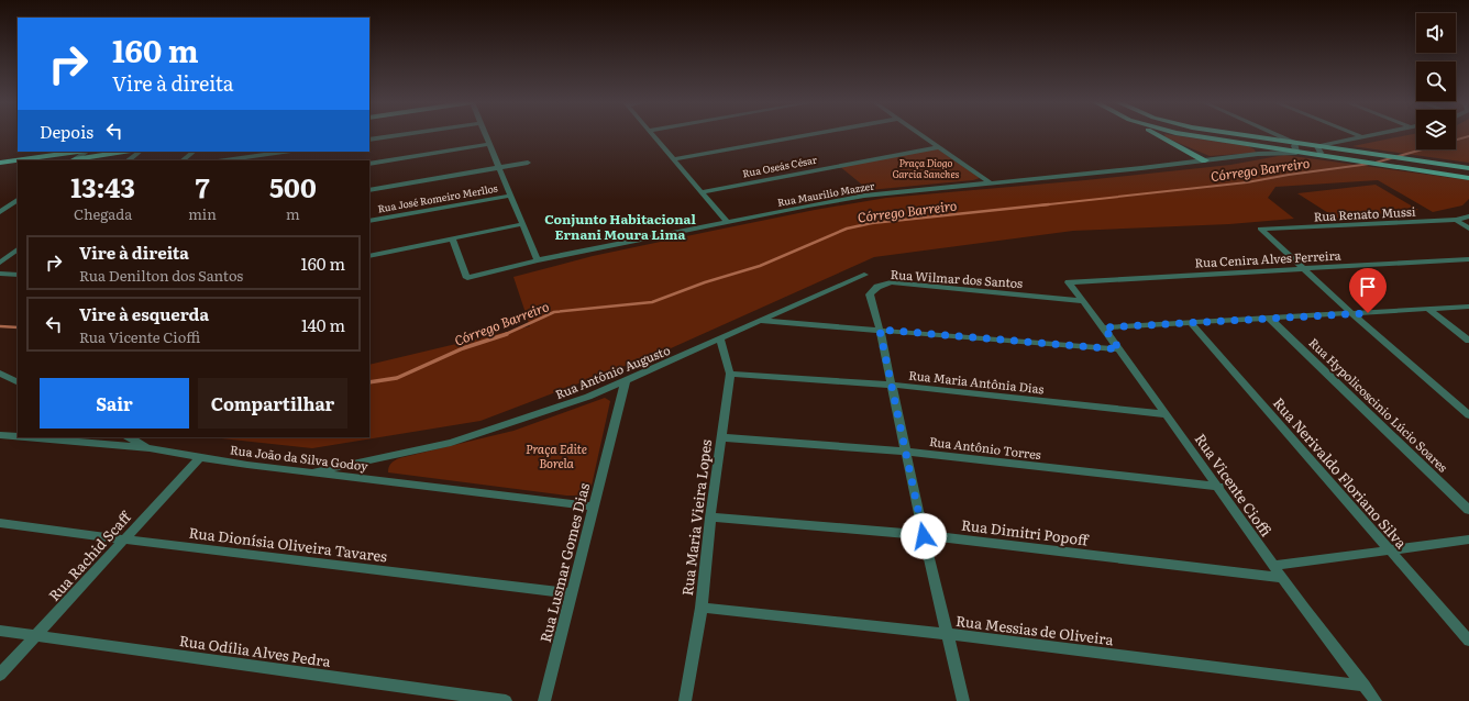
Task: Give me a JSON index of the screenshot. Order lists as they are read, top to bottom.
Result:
{
  "streets": {
    "street": [
      "Rua Oseás César",
      "Rua Maurilio Mazzer",
      "Rua José Romeiro Merllos",
      "Rua Renato Mussi",
      "Rua Cenira Alves Ferreira",
      "Rua Wilmar dos Santos",
      "Rua Antônio Augusto",
      "Rua Maria Antônia Dias",
      "Rua Hypolicoscinio Lúcio Soares",
      "Rua Antônio Torres",
      "Rua João da Silva Godoy",
      "Rua Nerivaldo Floriano Silva",
      "Rua Vicente Cioffi",
      "Rua Maria Vieira Lopes",
      "Rua Dimitri Popoff",
      "Rua Dionísia Oliveira Tavares",
      "Rua Rachid Scaff",
      "Rua Lusmar Gomes Dias",
      "Rua Messias de Oliveira",
      "Rua Odília Alves Pedra"
    ]
  },
  "crossings": [
    ["Rua Renato Mussi", "Rua Cenira Alves Ferreira"],
    ["Rua Cenira Alves Ferreira", "Rua Vicente Cioffi"],
    ["Rua Wilmar dos Santos", "Rua Vicente Cioffi"],
    ["Rua Antônio Augusto", "Rua João da Silva Godoy"],
    ["Rua Antônio Augusto", "Rua Maria Vieira Lopes"],
    ["Rua Antônio Augusto", "Rua Lusmar Gomes Dias"],
    ["Rua Maria Antônia Dias", "Rua Vicente Cioffi"],
    ["Rua Maria Antônia Dias", "Rua Maria Vieira Lopes"],
    ["Rua Antônio Torres", "Rua Vicente Cioffi"],
    ["Rua Antônio Torres", "Rua Maria Vieira Lopes"],
    ["Rua João da Silva Godoy", "Rua Rachid Scaff"],
    ["Rua João da Silva Godoy", "Rua Lusmar Gomes Dias"],
    ["Rua Vicente Cioffi", "Rua Dimitri Popoff"],
    ["Rua Vicente Cioffi", "Rua Messias de Oliveira"],
    ["Rua Maria Vieira Lopes", "Rua Dimitri Popoff"],
    ["Rua Maria Vieira Lopes", "Rua Messias de Oliveira"],
    ["Rua Dionísia Oliveira Tavares", "Rua Rachid Scaff"],
    ["Rua Dionísia Oliveira Tavares", "Rua Lusmar Gomes Dias"],
    ["Rua Rachid Scaff", "Rua Odília Alves Pedra"]
  ],
  "districts": ["Conjunto Habitacional Ernani Moura Lima"],
  "water": ["Córrego Barreiro"],
  "parks": ["Praça Diogo Garcia Sanches", "Praça Edite Borela"],
  "page": {
    "turn": ["160 m", "Vire à direita"],
    "then": "Depois",
    "eta": [
      "13:43",
      "Chegada",
      "7",
      "min",
      "500",
      "m"
    ],
    "list": [
      {
        "name": "Vire à direita",
        "note": "Rua Denilton dos Santos",
        "value": "160 m"
      },
      {
        "name": "Vire à esquerda",
        "note": "Rua Vicente Cioffi",
        "value": "140 m"
      }
    ],
    "buttons": ["Sair", "Compartilhar"]
  }
}
